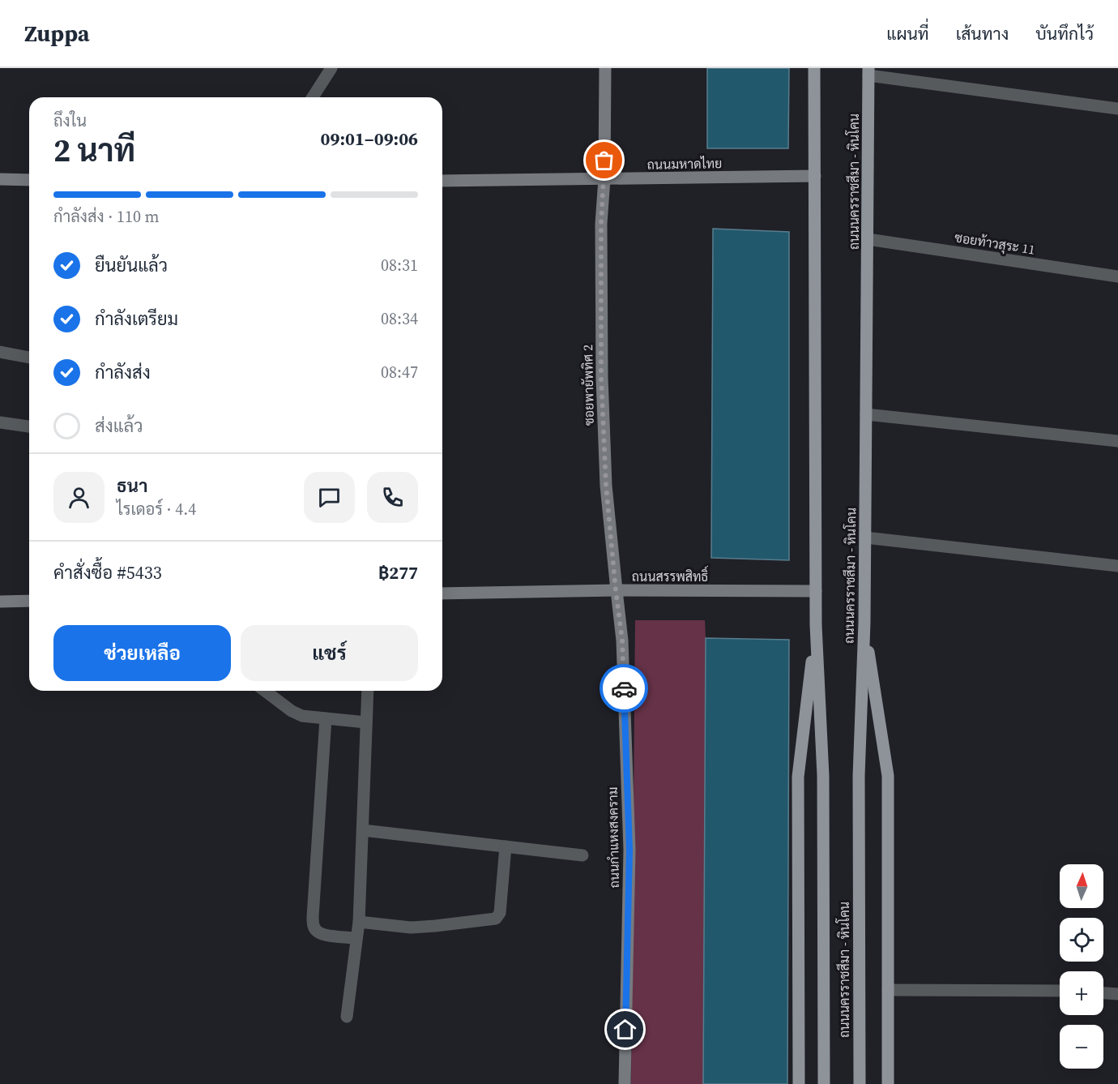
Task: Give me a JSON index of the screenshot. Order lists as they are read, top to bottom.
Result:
{
  "streets": {
    "main road": ["ถนนนครราชสีมา - หินโคน"],
    "street": [
      "ถนนมหาดไทย",
      "ซอยท้าวสุระ 11",
      "ซอยพายัพทิศ 2",
      "ถนนสรรพสิทธิ์",
      "ถนนกำแหงสงคราม"
    ]
  },
  "crossings": [
    ["ถนนมหาดไทย", "ซอยพายัพทิศ 2"],
    ["ถนนนครราชสีมา - หินโคน", "ซอยท้าวสุระ 11"],
    ["ซอยพายัพทิศ 2", "ถนนสรรพสิทธิ์"],
    ["ซอยพายัพทิศ 2", "ถนนกำแหงสงคราม"],
    ["ถนนสรรพสิทธิ์", "ถนนกำแหงสงคราม"]
  ],
  "north": "top",
  "page": {
    "header": "Zuppa",
    "nav": ["แผนที่", "เส้นทาง", "บันทึกไว้"],
    "heading": ["2 นาที", "ถึงใน", "09:01–09:06"],
    "panel": [
      "ธนา",
      "ไรเดอร์ · 4.4",
      "คำสั่งซื้อ #5433",
      "฿277"
    ],
    "bar": "กำลังส่ง · 110 m",
    "list": [
      ["ยืนยันแล้ว", "08:31"],
      ["กำลังเตรียม", "08:34"],
      ["กำลังส่ง", "08:47"],
      "ส่งแล้ว"
    ],
    "buttons": ["ช่วยเหลือ", "แชร์"],
    "map_buttons": ["+", "−"]
  }
}
